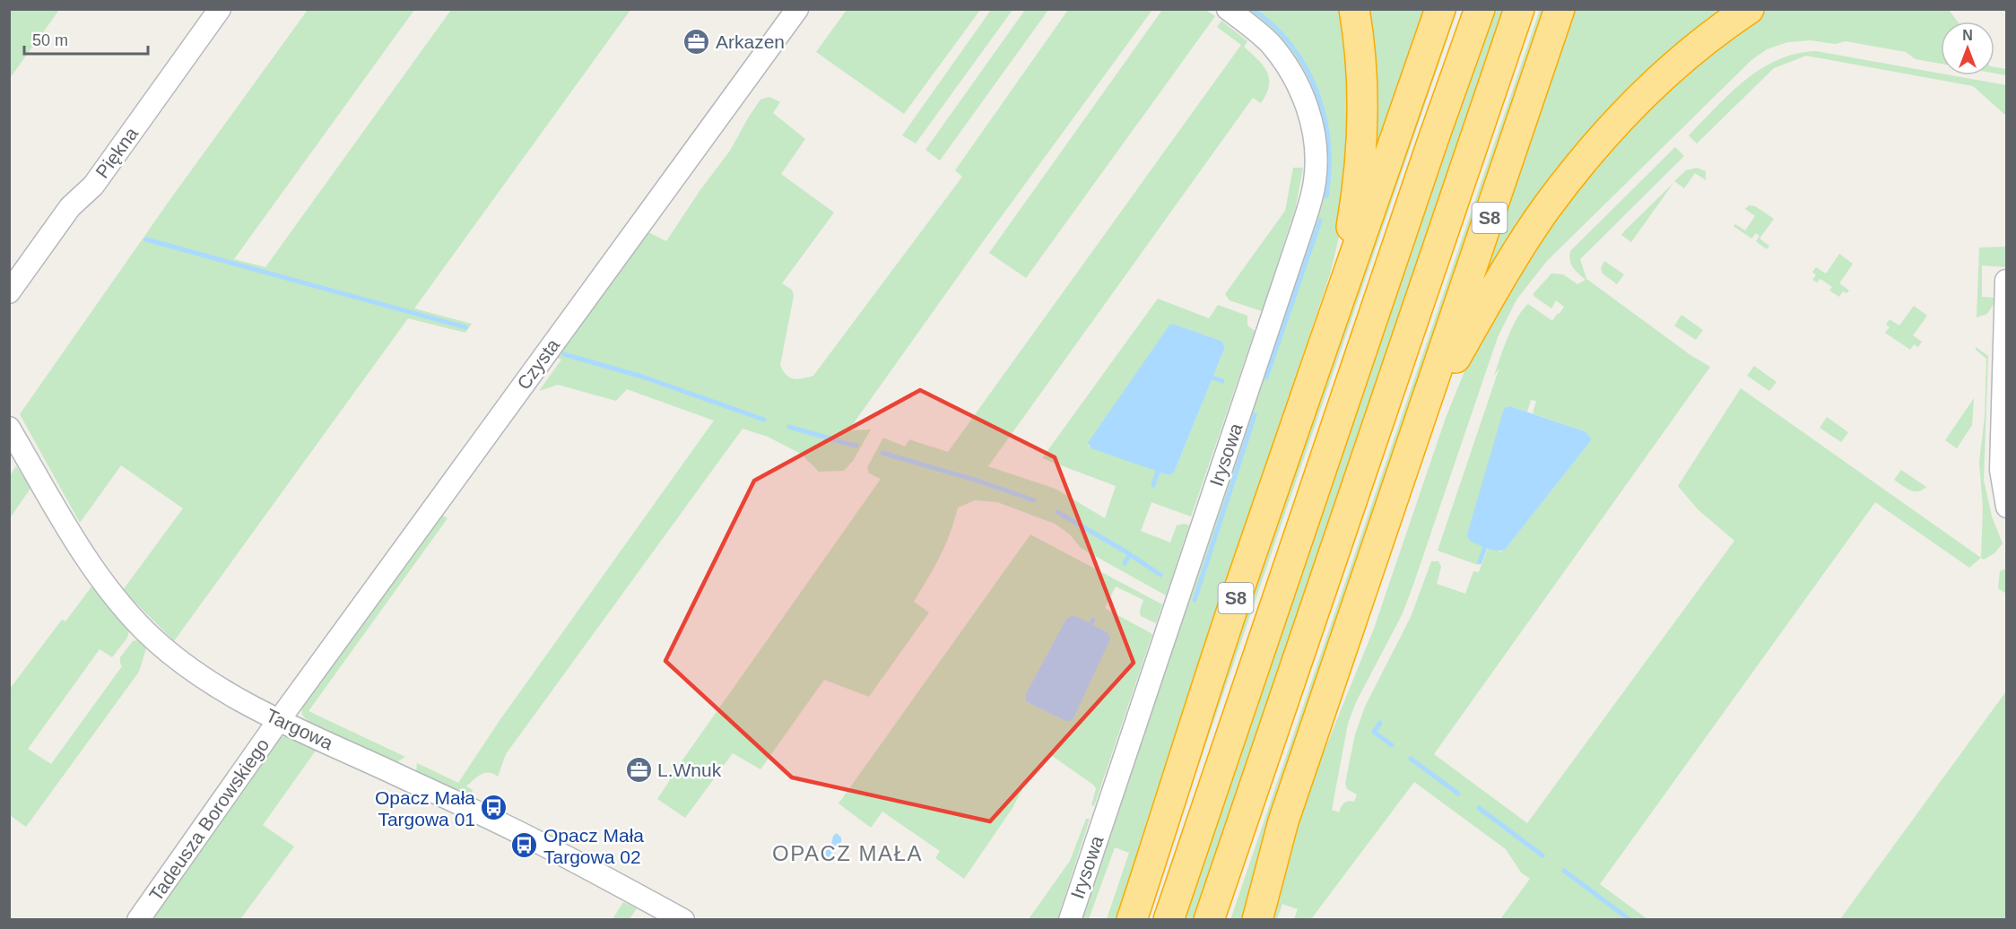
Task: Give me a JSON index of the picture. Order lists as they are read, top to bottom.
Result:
{
  "streets": {
    "highway": ["S8"],
    "street": [
      "Piękna",
      "Czysta",
      "Irysowa",
      "Targowa",
      "Tadeusza Borowskiego"
    ]
  },
  "crossings": [
    ["Czysta", "Targowa"],
    ["Czysta", "Tadeusza Borowskiego"],
    ["Targowa", "Tadeusza Borowskiego"]
  ],
  "districts": ["OPACZ MAŁA"],
  "places": {
    "office": ["Arkazen", "L.Wnuk"],
    "bus stop": ["Opacz Mała Targowa 01", "Opacz Mała Targowa 02"]
  },
  "scale_bar": "50 m",
  "north": "top"
}
